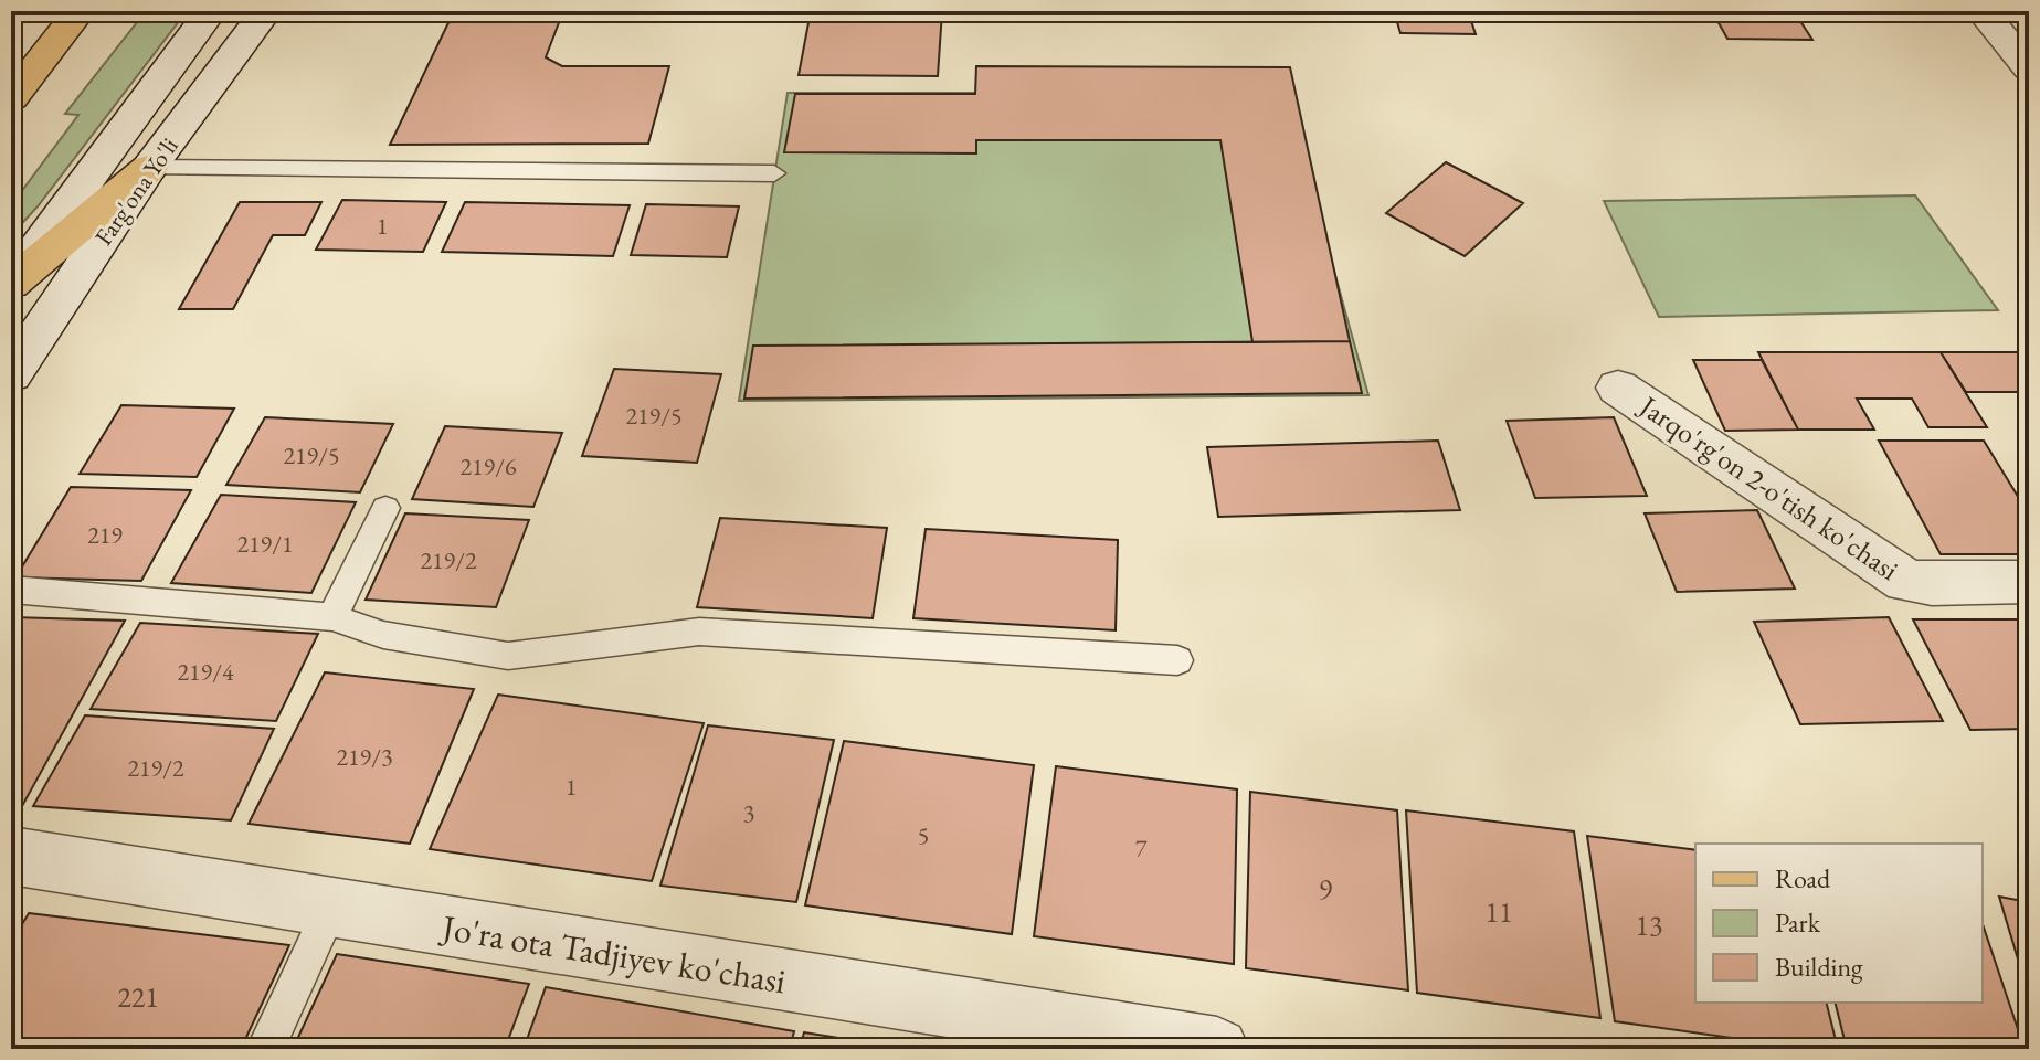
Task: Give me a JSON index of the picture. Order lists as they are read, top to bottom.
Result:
{
  "streets": {
    "street": ["Farg'ona Yo'li", "Jarqo'rg'on 2-o'tish ko'chasi", "Jo'ra ota Tadjiyev ko'chasi"]
  },
  "house_numbers": [
    "1",
    "219/5",
    "219/5",
    "219/6",
    "219",
    "219/1",
    "219/2",
    "219/4",
    "219/3",
    "219/2",
    "1",
    "3",
    "5",
    "7",
    "9",
    "11",
    "13",
    "221"
  ],
  "legend": ["Road", "Park", "Building"]
}
